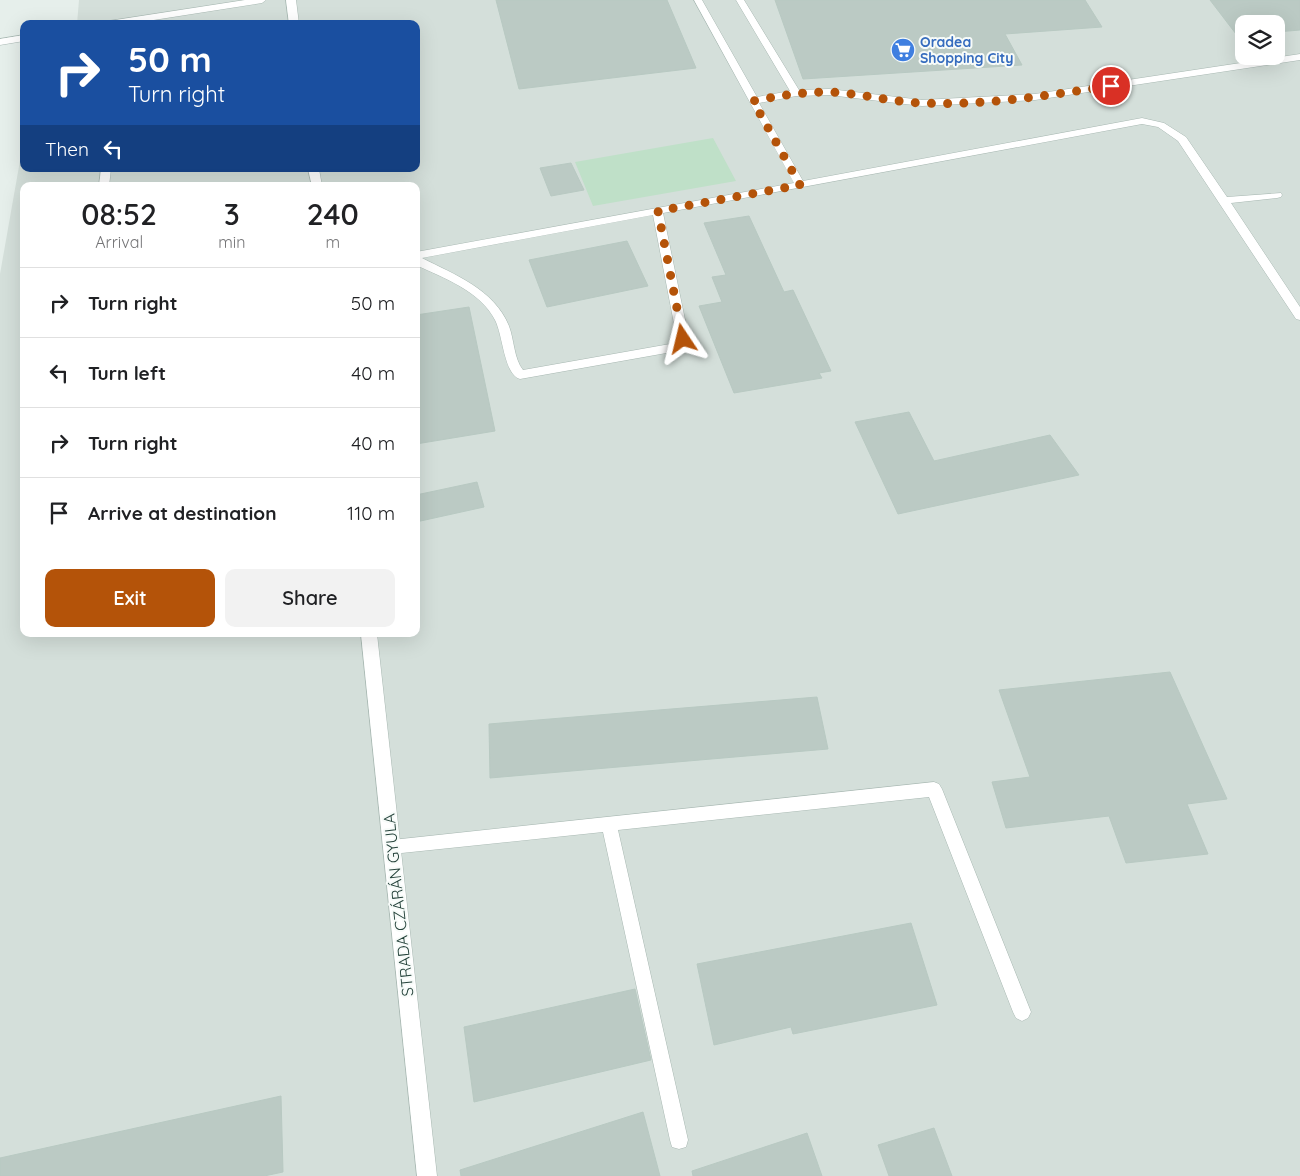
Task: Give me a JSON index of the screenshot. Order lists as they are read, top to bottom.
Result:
{
  "streets": {
    "street": ["STRADA CZÁRÁN GYULA"]
  },
  "places": {
    "supermarket": ["Oradea Shopping City"]
  },
  "page": {
    "turn": ["50 m", "Turn right"],
    "then": "Then",
    "eta": [
      "08:52",
      "Arrival",
      "3",
      "min",
      "240",
      "m"
    ],
    "list": [
      {
        "name": "Turn right",
        "value": "50 m"
      },
      {
        "name": "Turn left",
        "value": "40 m"
      },
      {
        "name": "Turn right",
        "value": "40 m"
      },
      {
        "name": "Arrive at destination",
        "value": "110 m"
      }
    ],
    "buttons": ["Exit", "Share"]
  }
}
